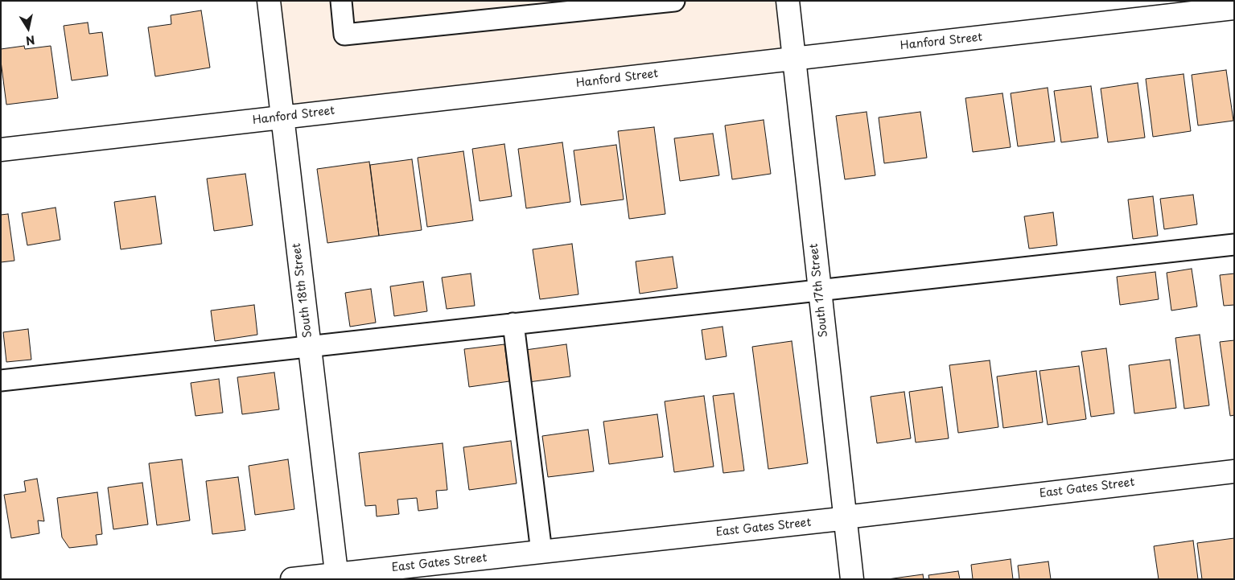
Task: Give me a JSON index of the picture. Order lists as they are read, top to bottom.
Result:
{
  "streets": {
    "street": [
      "Hanford Street",
      "South 18th Street",
      "South 17th Street",
      "East Gates Street"
    ]
  },
  "crossings": [
    ["Hanford Street", "South 18th Street"],
    ["Hanford Street", "South 17th Street"],
    ["South 18th Street", "East Gates Street"],
    ["South 17th Street", "East Gates Street"]
  ],
  "north": "bottom"
}
